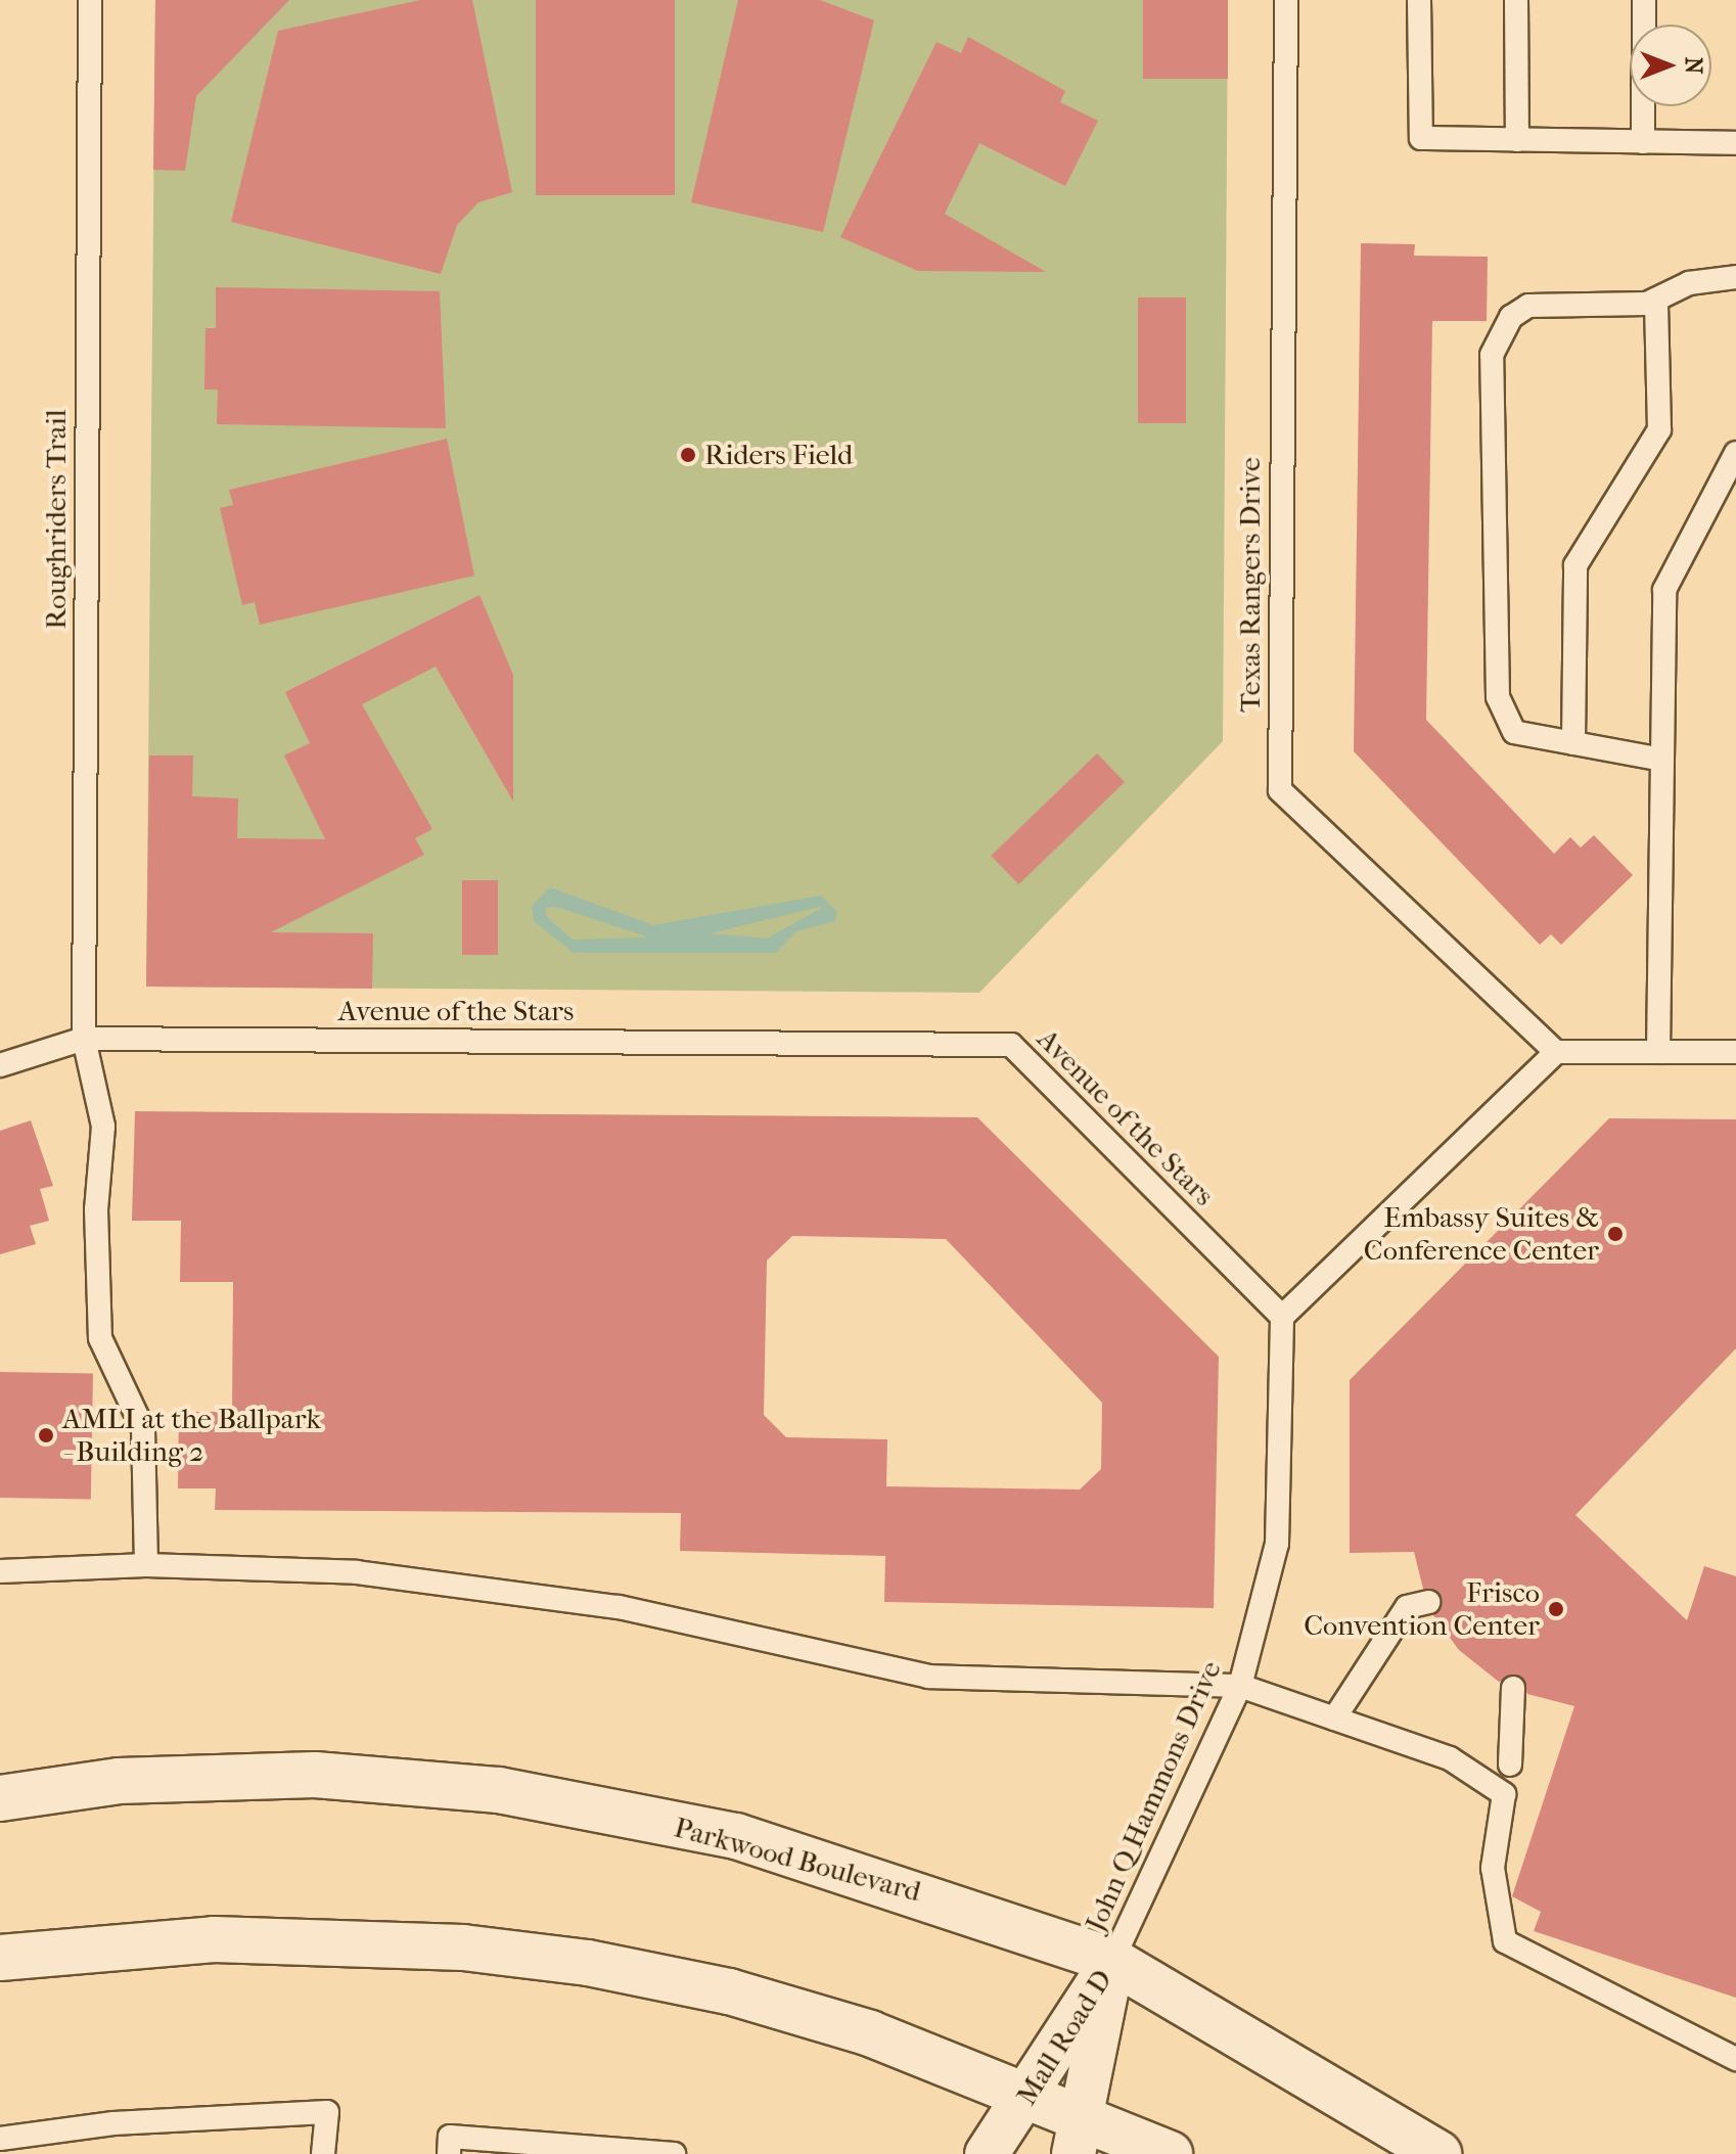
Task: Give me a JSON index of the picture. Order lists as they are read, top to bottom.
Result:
{
  "streets": {
    "main road": ["Parkwood Boulevard"],
    "street": ["Mall Road D"],
    "lane": [
      "Roughriders Trail",
      "Texas Rangers Drive",
      "Avenue of the Stars",
      "John Q Hammons Drive"
    ]
  },
  "crossings": [
    ["Roughriders Trail", "Avenue of the Stars"],
    ["Avenue of the Stars", "John Q Hammons Drive"],
    ["John Q Hammons Drive", "Parkwood Boulevard"],
    ["John Q Hammons Drive", "Mall Road D"],
    ["Parkwood Boulevard", "Mall Road D"]
  ],
  "places": [
    "Riders Field",
    "Embassy Suites & Conference Center",
    "AMLI at the Ballpark - Building 2",
    "Frisco Convention Center"
  ],
  "north": "right"
}
